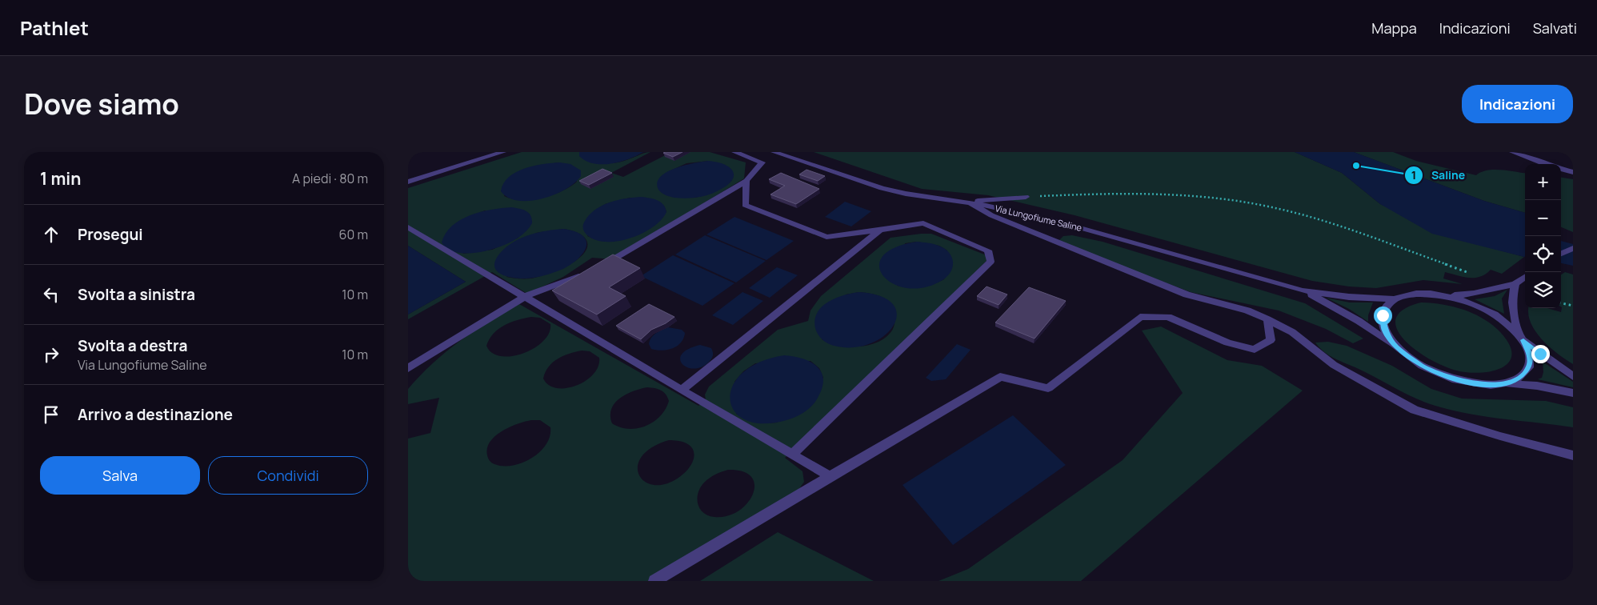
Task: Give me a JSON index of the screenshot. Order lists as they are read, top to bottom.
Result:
{
  "streets": {
    "street": ["Via Lungofiume Saline"]
  },
  "places": ["Saline"],
  "page": {
    "header": "Pathlet",
    "nav": ["Mappa", "Indicazioni", "Salvati"],
    "title": "Dove siamo",
    "buttons": [
      "Indicazioni",
      ["Salva", "Condividi"]
    ],
    "heading": ["1 min", "A piedi · 80 m"],
    "map_buttons": ["+", "−"],
    "list": [
      ["Prosegui", "60 m"],
      ["Svolta a sinistra", "10 m"],
      ["Svolta a destra", "Via Lungofiume Saline", "10 m"],
      "Arrivo a destinazione"
    ]
  }
}
